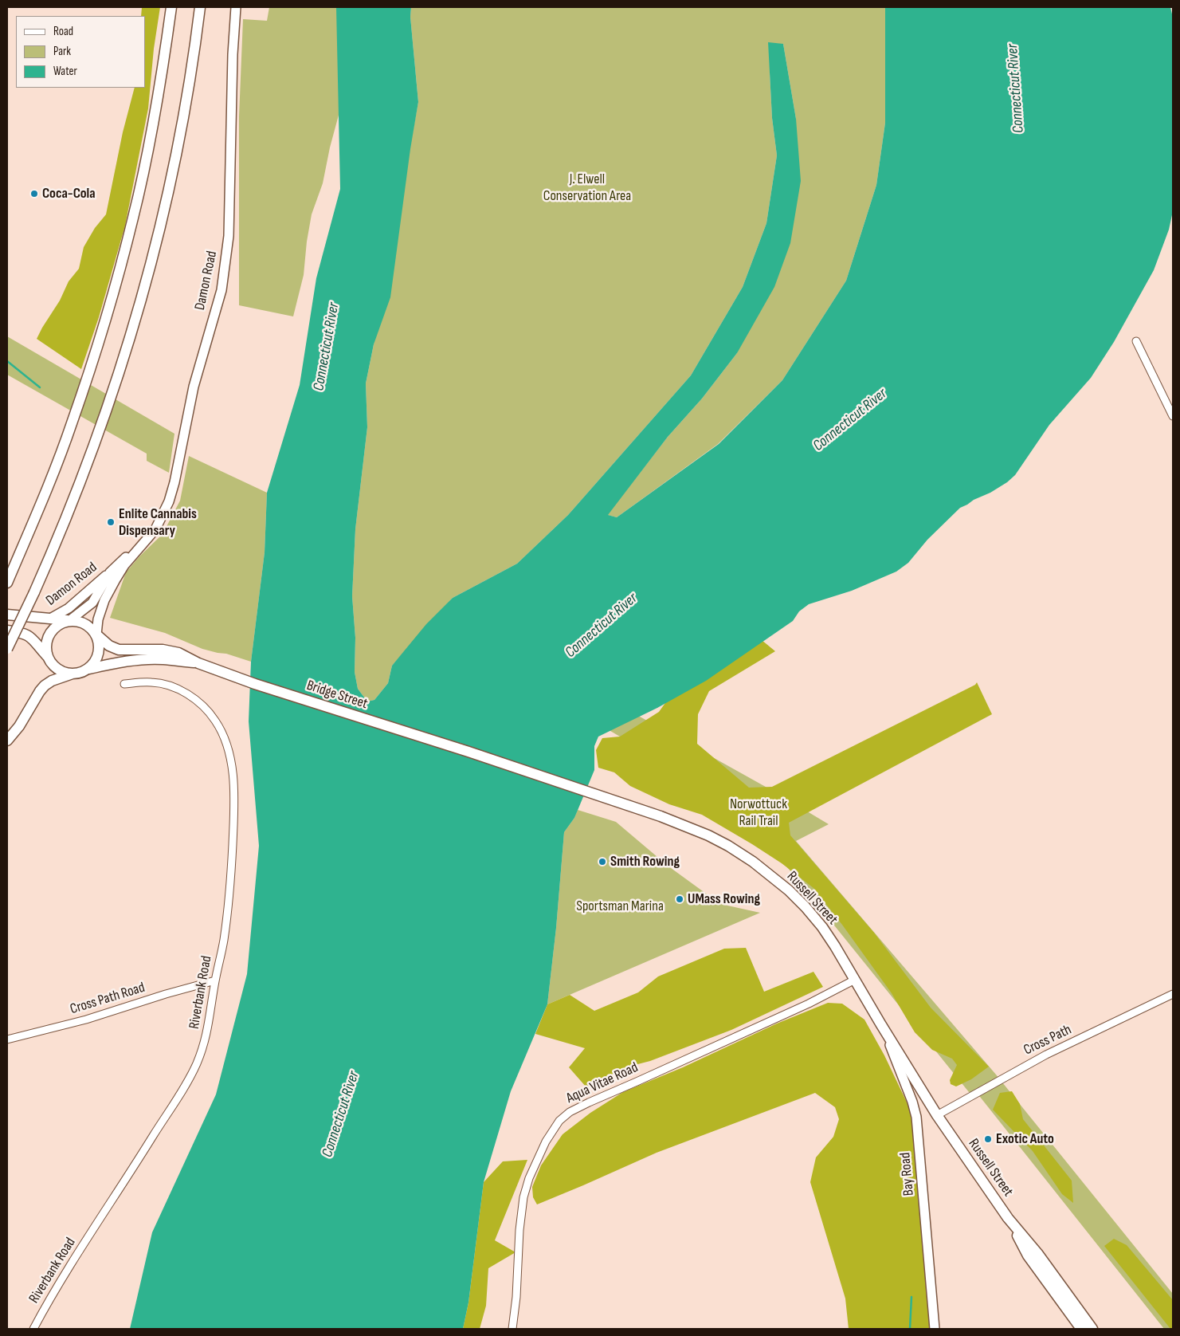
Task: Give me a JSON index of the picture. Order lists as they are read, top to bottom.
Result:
{
  "streets": {
    "highway": ["Bridge Street", "Russell Street"],
    "main road": ["Damon Road", "Bay Road"],
    "street": [
      "Riverbank Road",
      "Cross Path Road",
      "Cross Path",
      "Aqua Vitae Road"
    ]
  },
  "crossings": [
    ["Damon Road", "Bridge Street"],
    ["Bridge Street", "Russell Street"],
    ["Russell Street", "Cross Path"],
    ["Russell Street", "Aqua Vitae Road"],
    ["Russell Street", "Bay Road"],
    ["Riverbank Road", "Cross Path Road"]
  ],
  "water": ["Connecticut River"],
  "parks": ["J. Elwell Conservation Area", "Norwottuck Rail Trail", "Sportsman Marina"],
  "places": [
    "Coca-Cola",
    "Enlite Cannabis Dispensary",
    "Smith Rowing",
    "UMass Rowing",
    "Exotic Auto"
  ],
  "legend": ["Road", "Park", "Water"]
}
